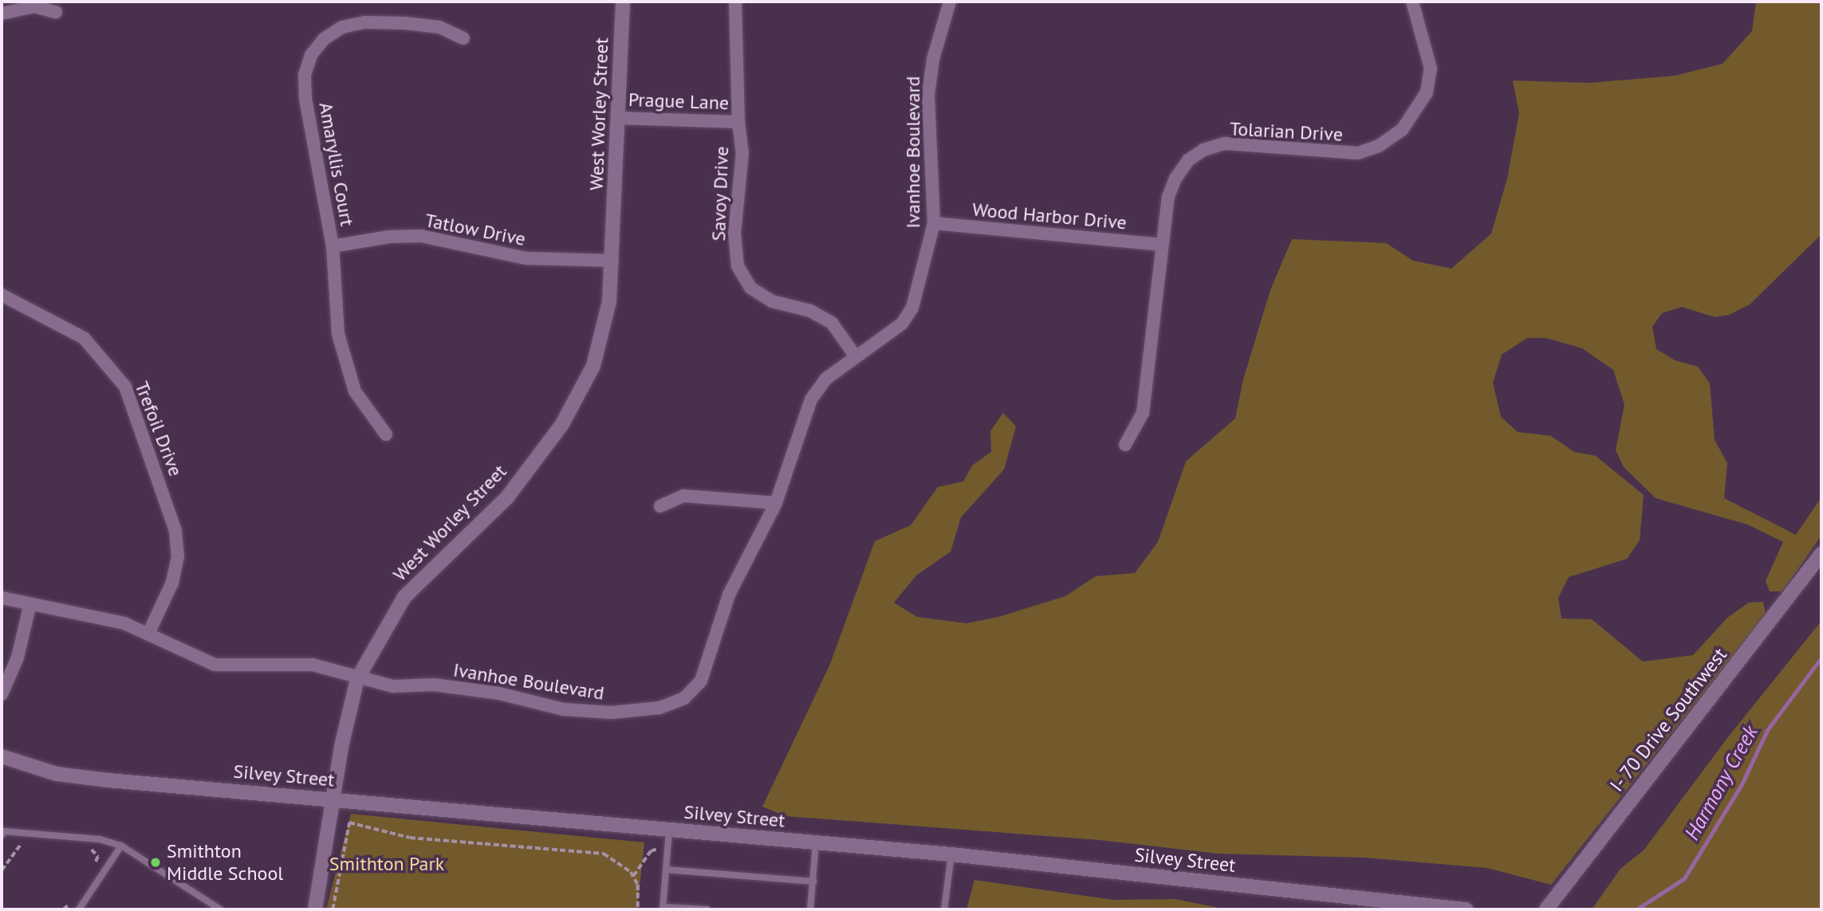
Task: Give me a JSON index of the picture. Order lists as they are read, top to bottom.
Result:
{
  "streets": {
    "street": [
      "Prague Lane",
      "West Worley Street",
      "Tolarian Drive",
      "Ivanhoe Boulevard",
      "Amaryllis Court",
      "Savoy Drive",
      "Wood Harbor Drive",
      "Tatlow Drive",
      "Trefoil Drive",
      "I- 70 Drive Southwest",
      "Silvey Street"
    ]
  },
  "crossings": [
    ["Prague Lane", "West Worley Street"],
    ["Prague Lane", "Savoy Drive"],
    ["West Worley Street", "Ivanhoe Boulevard"],
    ["West Worley Street", "Tatlow Drive"],
    ["West Worley Street", "Silvey Street"],
    ["Tolarian Drive", "Wood Harbor Drive"],
    ["Ivanhoe Boulevard", "Savoy Drive"],
    ["Ivanhoe Boulevard", "Wood Harbor Drive"],
    ["Ivanhoe Boulevard", "Trefoil Drive"],
    ["Amaryllis Court", "Tatlow Drive"]
  ],
  "water": ["Harmony Creek"],
  "parks": ["Smithton Park"],
  "places": ["Smithton Middle School"]
}
